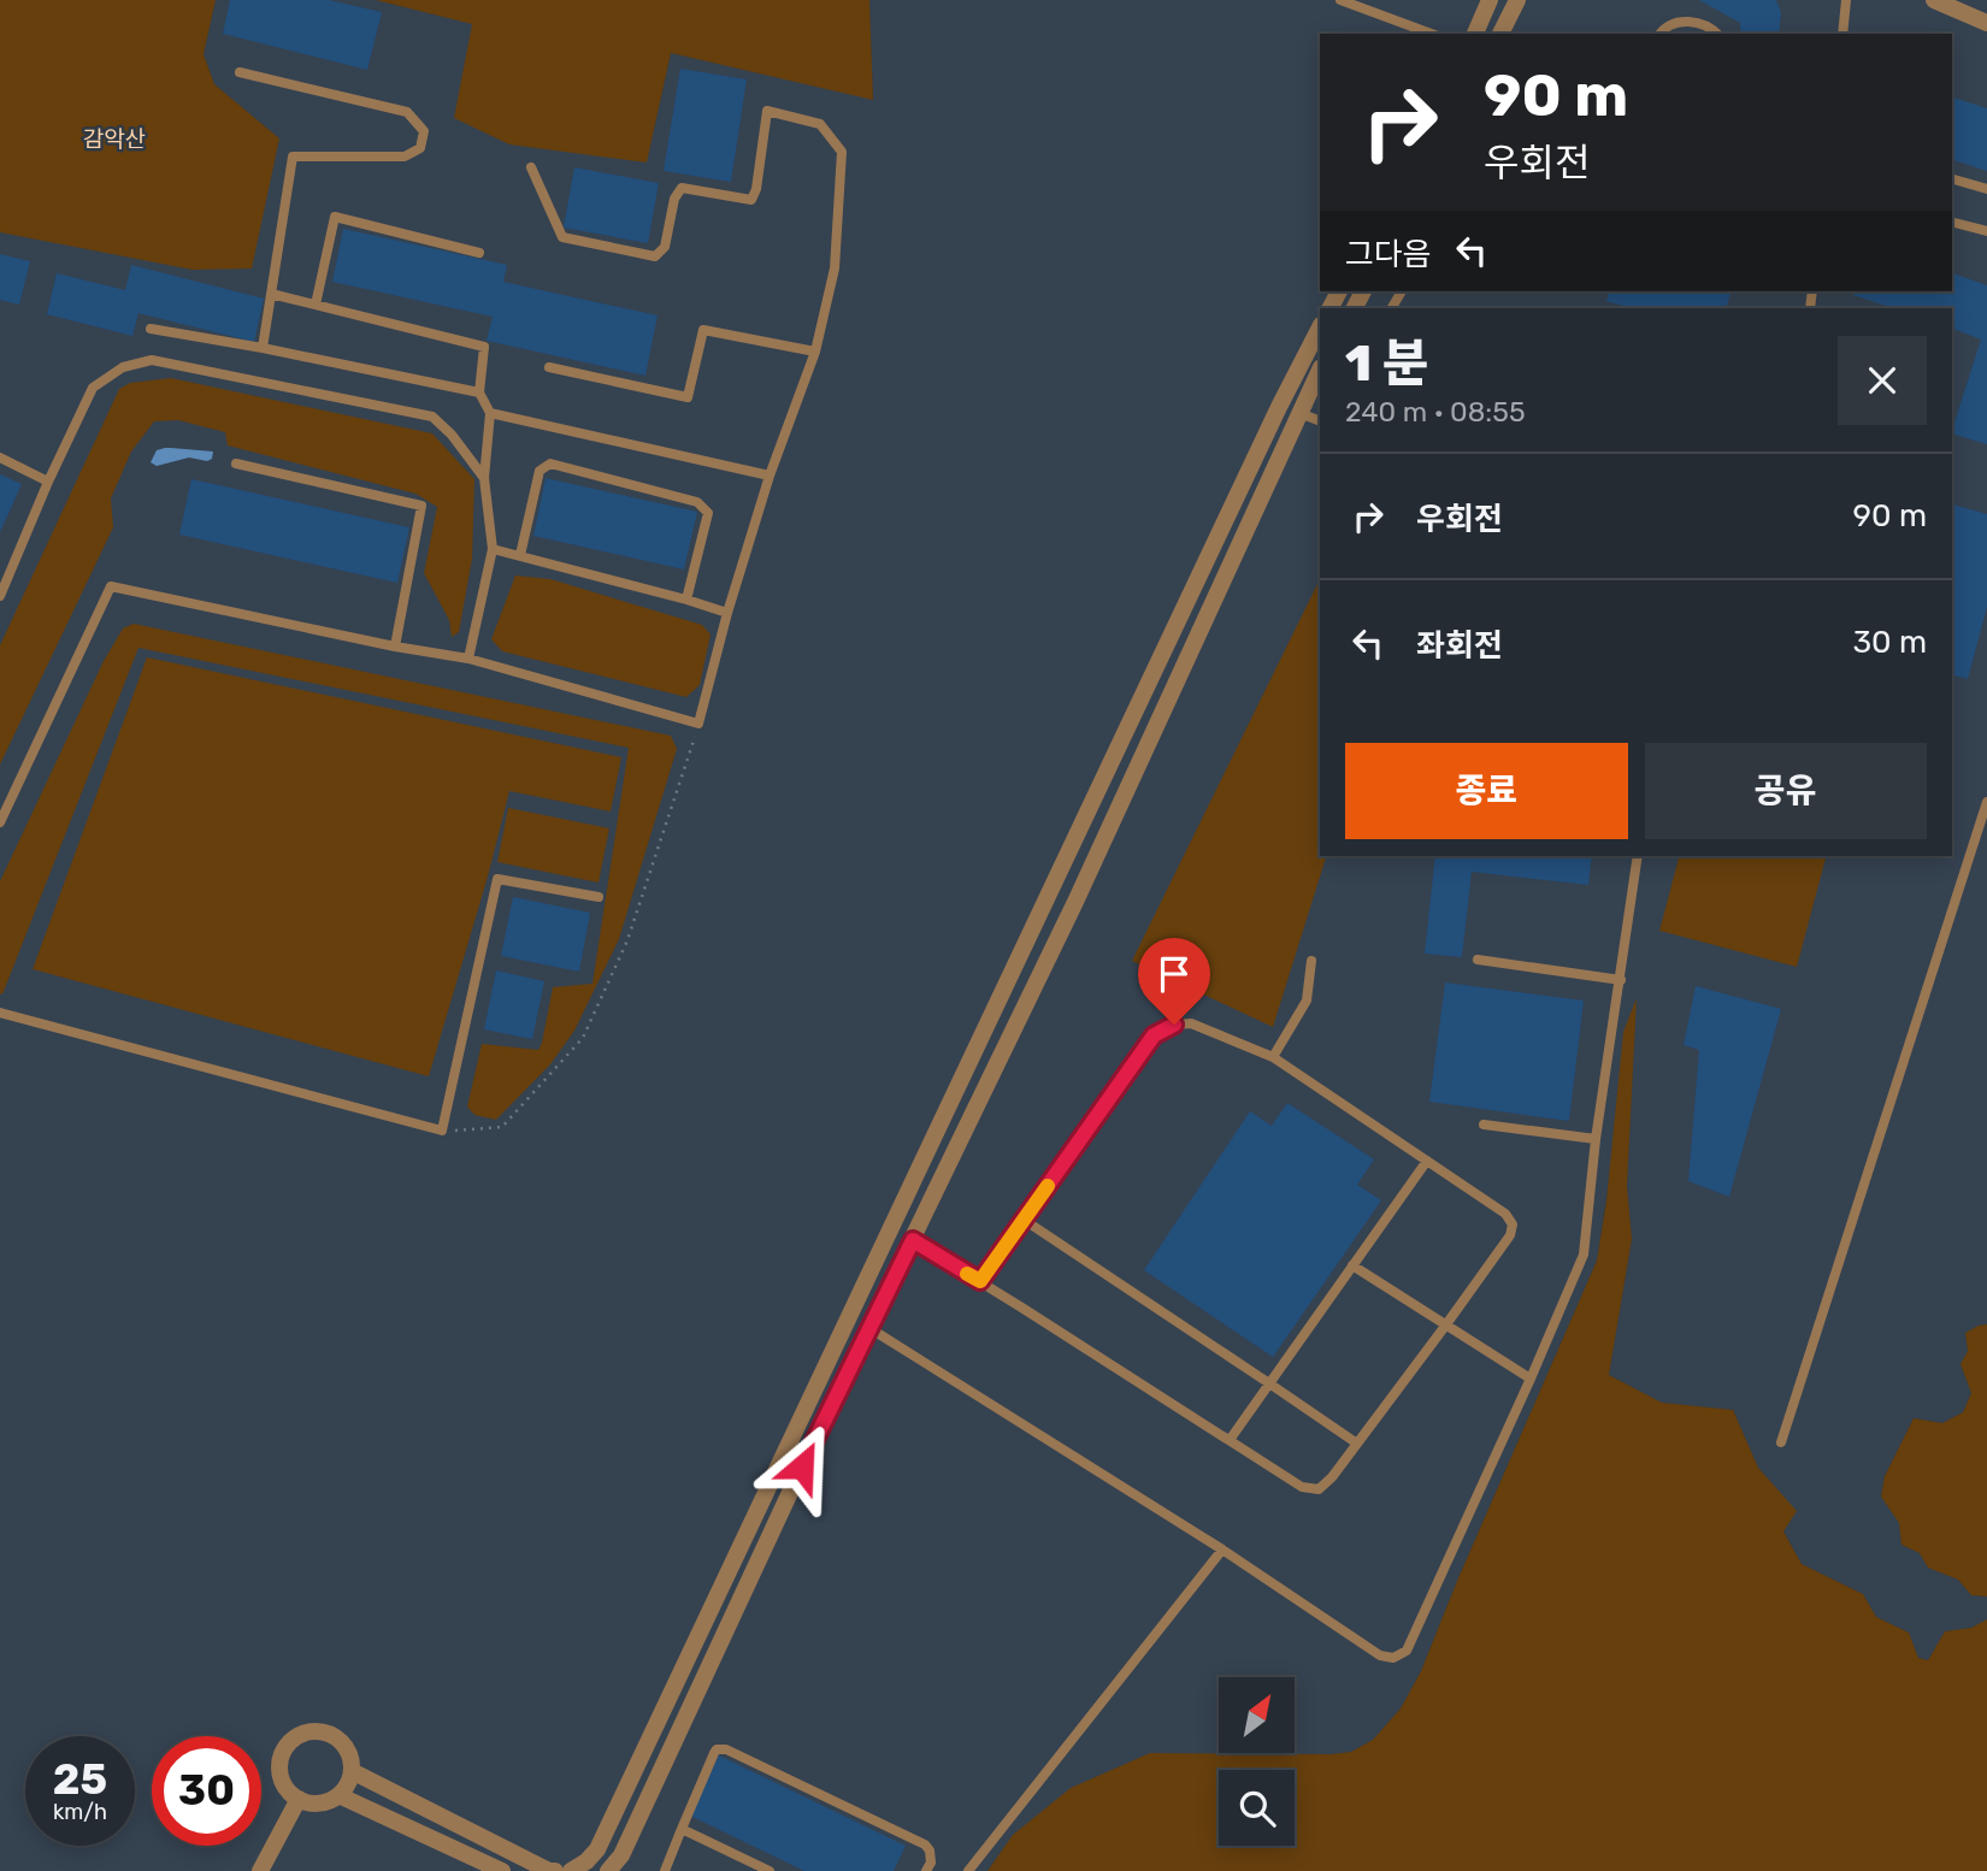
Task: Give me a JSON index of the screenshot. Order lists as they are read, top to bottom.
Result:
{
  "parks": ["감악산"],
  "north": "top right",
  "page": {
    "turn": ["90 m", "우회전"],
    "then": "그다음",
    "heading": ["1 분", "240 m · 08:55"],
    "list": [
      {
        "name": "우회전",
        "value": "90 m"
      },
      {
        "name": "좌회전",
        "value": "30 m"
      }
    ],
    "buttons": ["종료", "공유"],
    "speed": "25 km/h",
    "limit": "30"
  }
}
